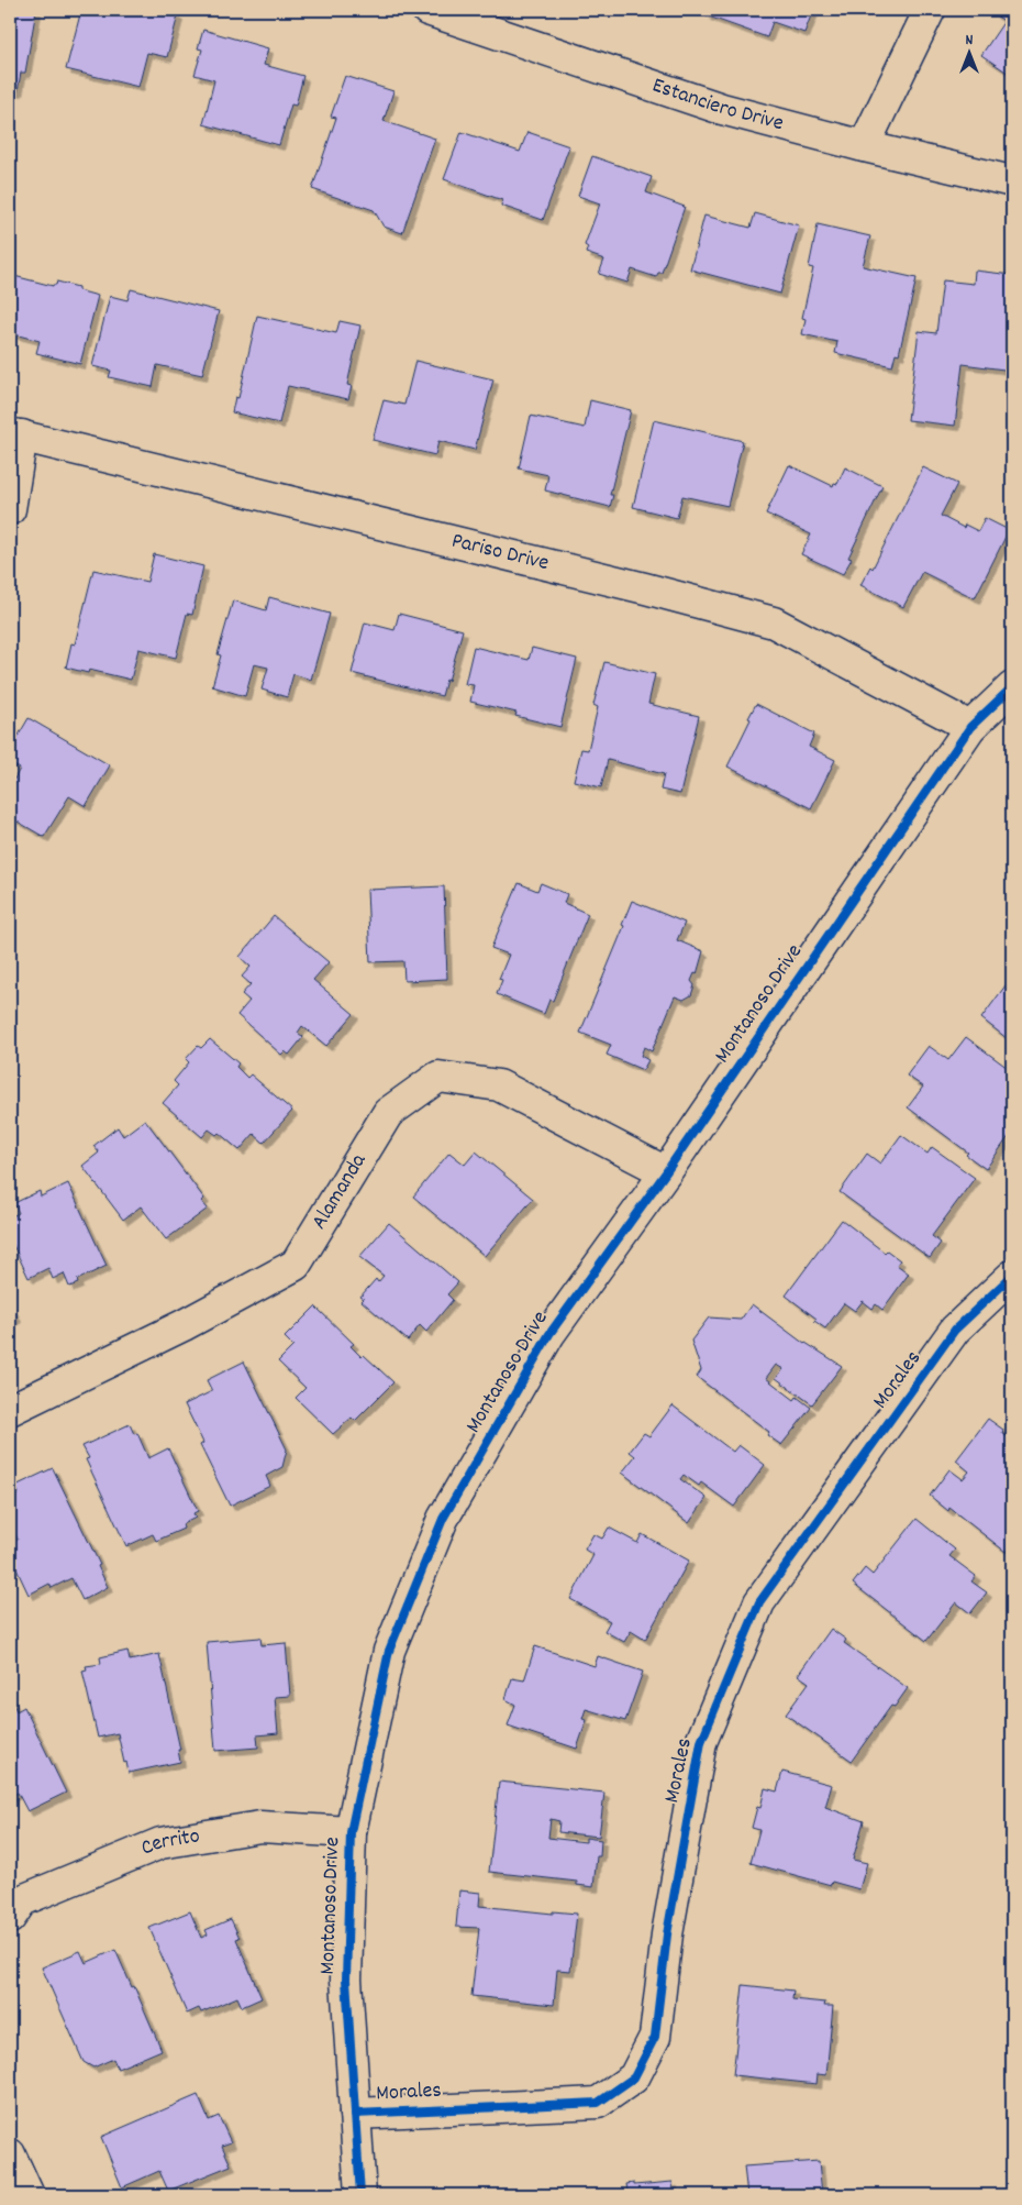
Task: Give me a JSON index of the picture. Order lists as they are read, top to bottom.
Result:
{
  "streets": {
    "street": [
      "Estanciero Drive",
      "Pariso Drive",
      "Montanoso Drive",
      "Alamanda",
      "Morales",
      "Cerrito"
    ]
  },
  "crossings": [
    ["Pariso Drive", "Montanoso Drive"],
    ["Montanoso Drive", "Alamanda"],
    ["Montanoso Drive", "Morales"],
    ["Montanoso Drive", "Cerrito"]
  ],
  "north": "top"
}
